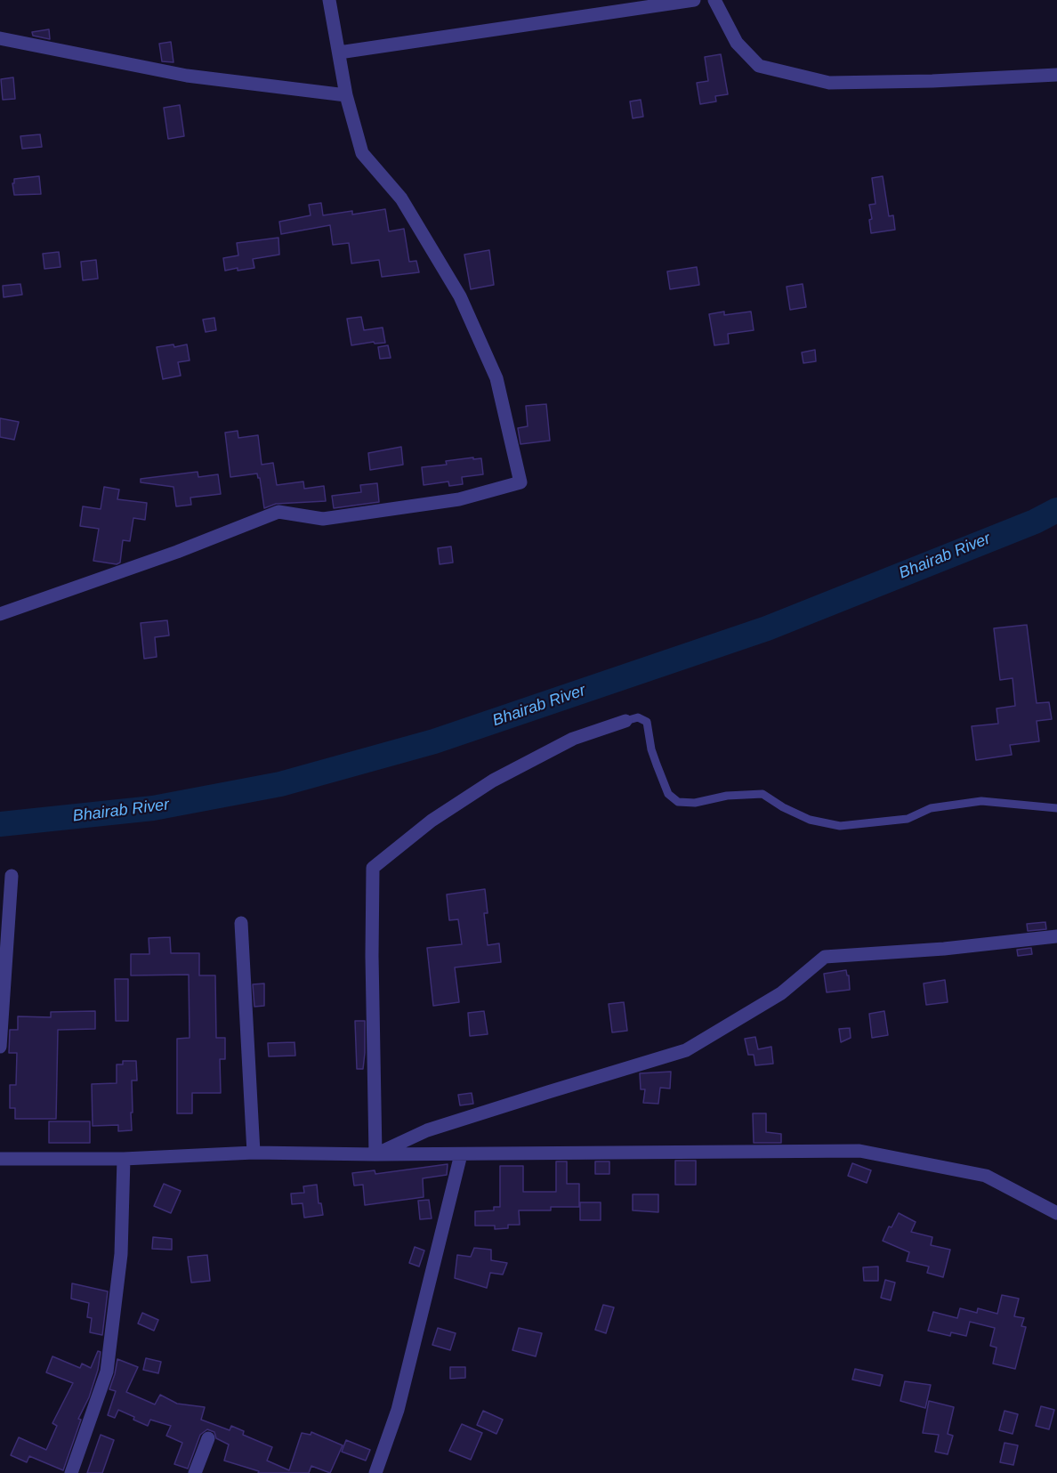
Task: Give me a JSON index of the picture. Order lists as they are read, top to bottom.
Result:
{
  "water": ["Bhairab River"]
}
